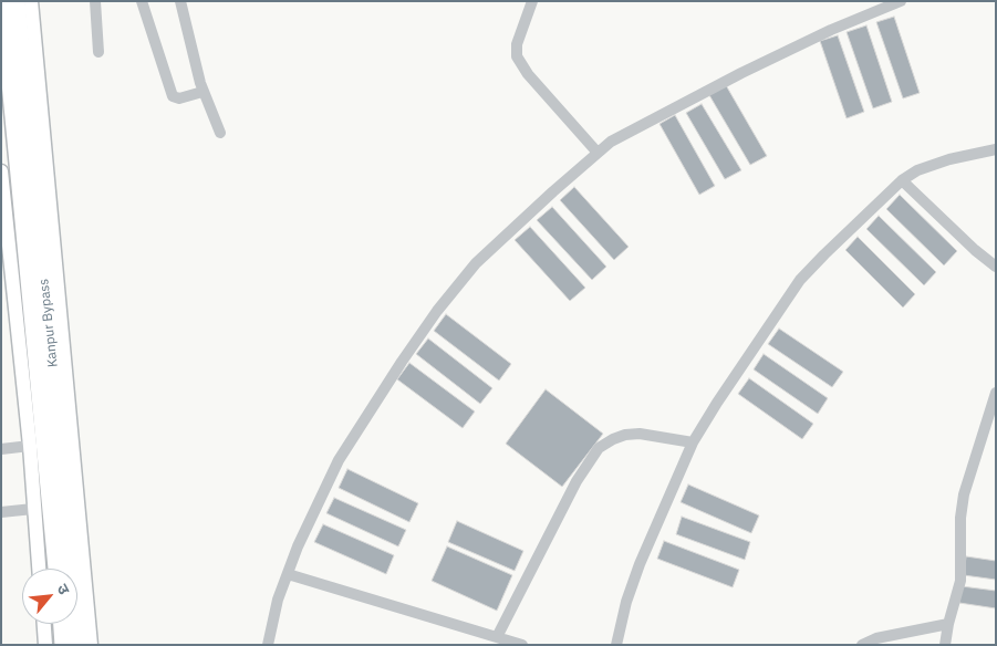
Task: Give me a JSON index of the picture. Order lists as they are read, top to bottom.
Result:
{
  "streets": {
    "highway": ["Kanpur Bypass"]
  },
  "north": "top right"
}
